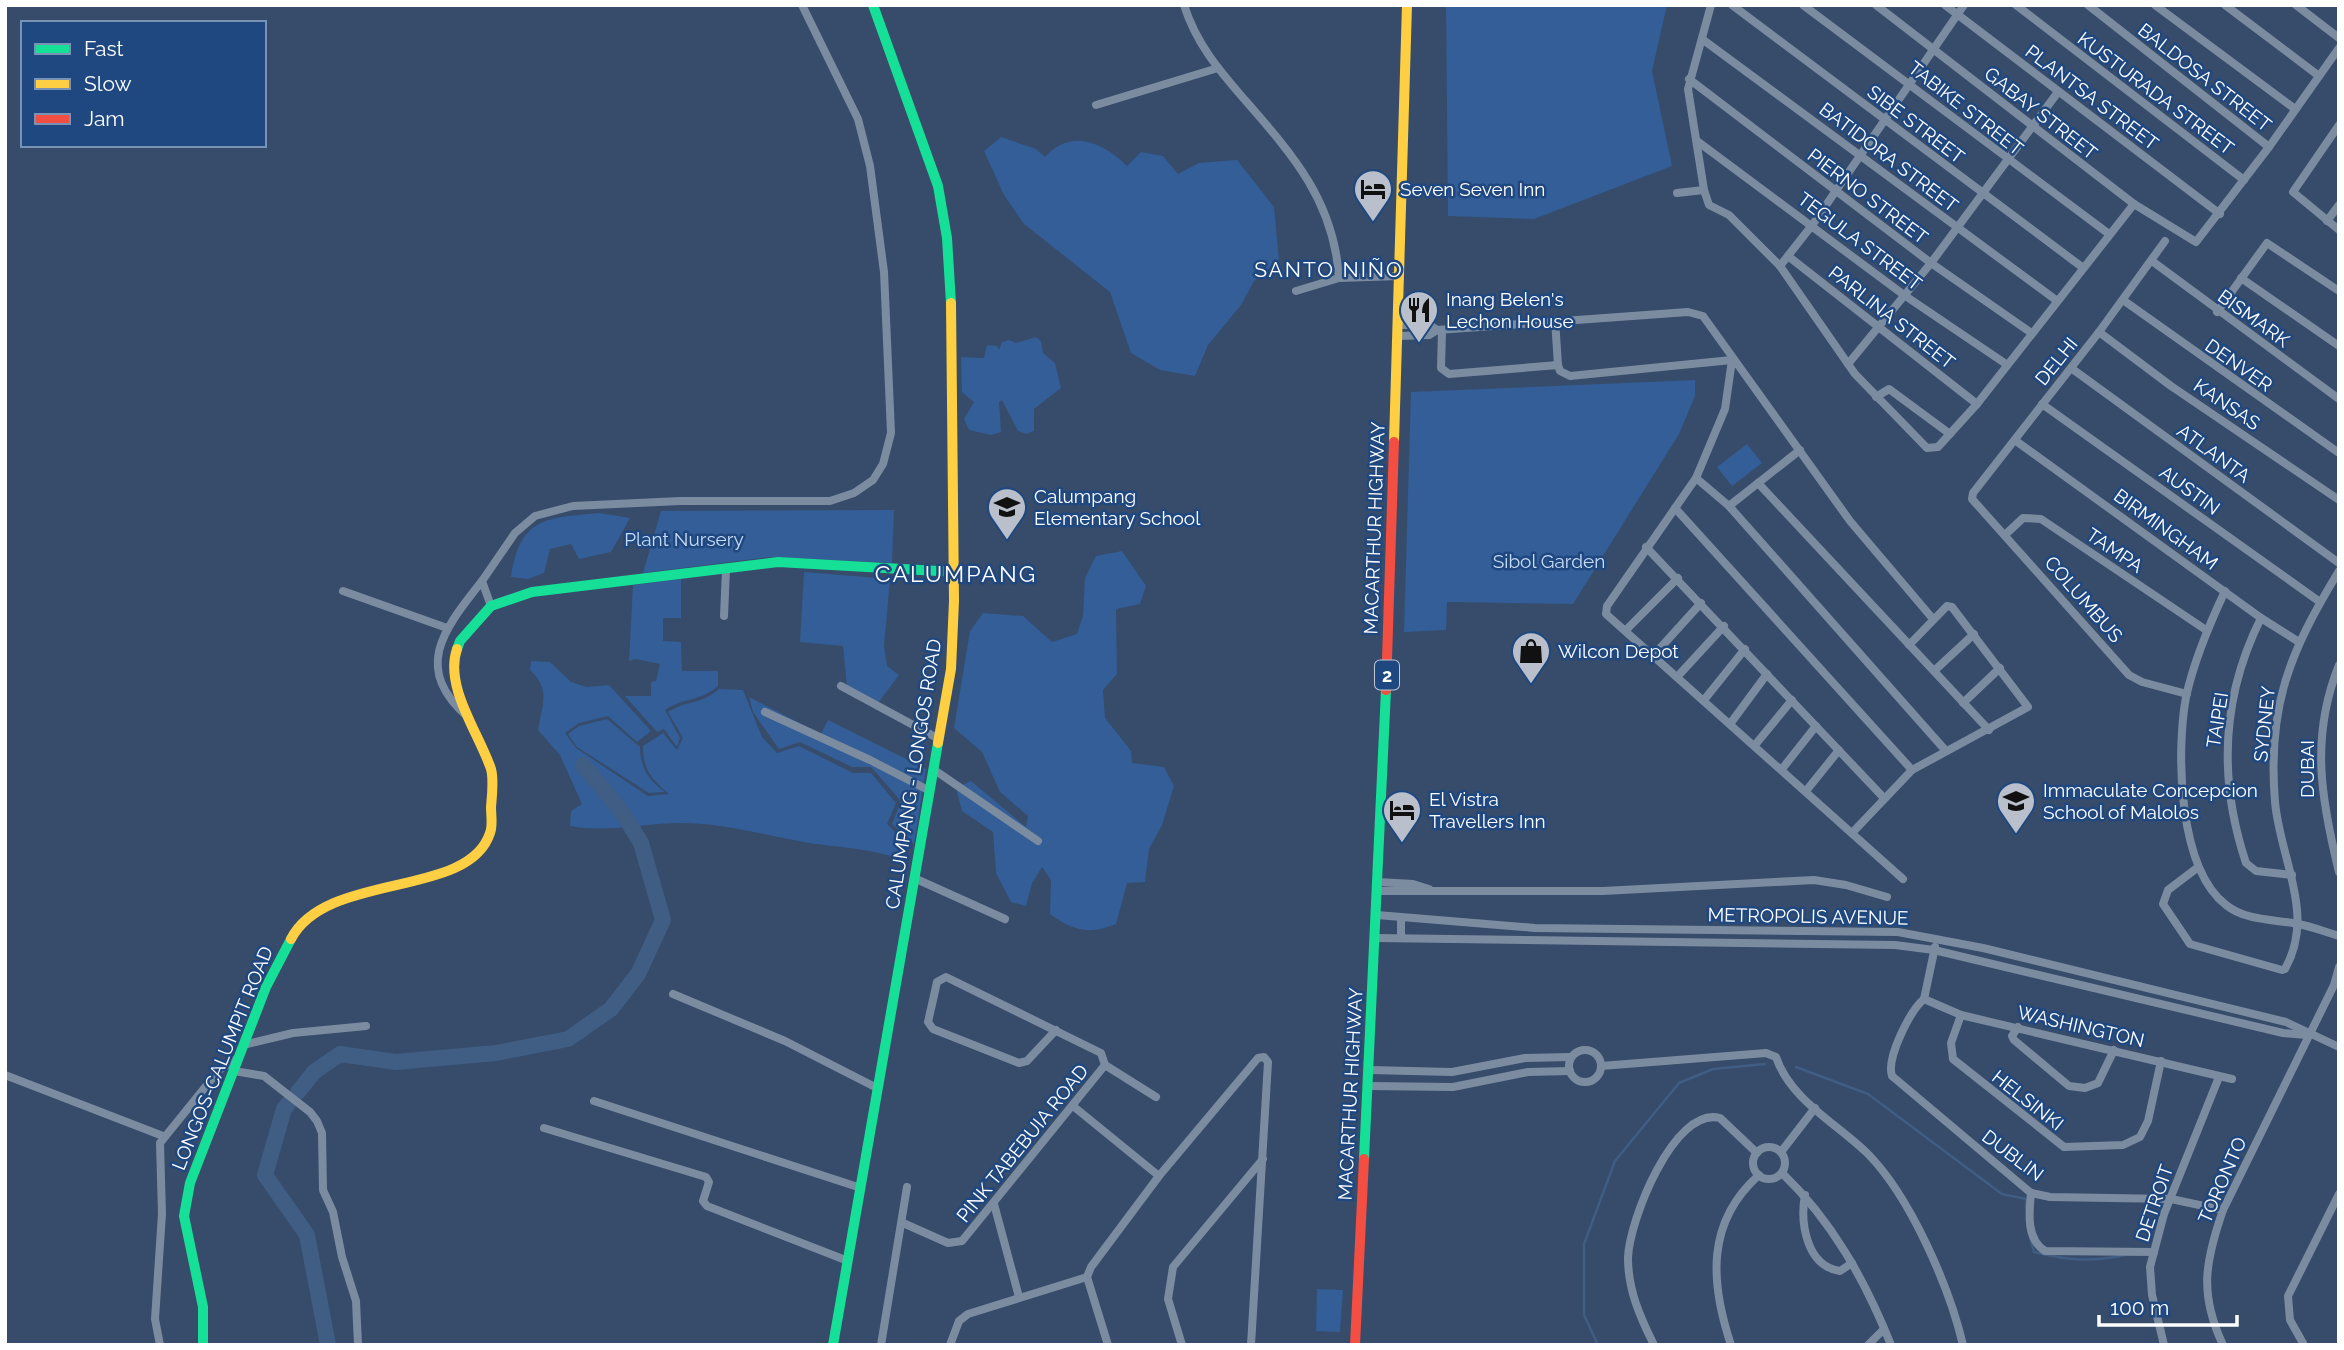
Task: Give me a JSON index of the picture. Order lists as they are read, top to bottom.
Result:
{
  "streets": {
    "main road": [
      "MACARTHUR HIGHWAY",
      "2",
      "CALUMPANG - LONGOS ROAD",
      "LONGOS-CALUMPIT ROAD"
    ],
    "street": [
      "BALDOSA STREET",
      "KUSTURADA STREET",
      "PLANTSA STREET",
      "TABIKE STREET",
      "GABAY STREET",
      "SIBE STREET",
      "BATIDORA STREET",
      "PIERNO STREET",
      "TEGULA STREET",
      "PARLINA STREET",
      "BISMARK",
      "DELHI",
      "DENVER",
      "KANSAS",
      "ATLANTA",
      "AUSTIN",
      "BIRMINGHAM",
      "TAMPA",
      "COLUMBUS",
      "TAIPEI",
      "SYDNEY",
      "DUBAI",
      "METROPOLIS AVENUE",
      "WASHINGTON",
      "HELSINKI",
      "PINK TABEBUIA ROAD",
      "DUBLIN",
      "TORONTO",
      "DETROIT"
    ]
  },
  "crossings": [
    ["PLANTSA STREET", "GABAY STREET"],
    ["BISMARK", "DELHI"],
    ["DELHI", "DENVER"],
    ["DELHI", "KANSAS"],
    ["DELHI", "ATLANTA"],
    ["DELHI", "AUSTIN"],
    ["DELHI", "BIRMINGHAM"],
    ["DELHI", "COLUMBUS"],
    ["AUSTIN", "SYDNEY"],
    ["MACARTHUR HIGHWAY", "METROPOLIS AVENUE"],
    ["BIRMINGHAM", "TAIPEI"],
    ["BIRMINGHAM", "SYDNEY"],
    ["TAMPA", "COLUMBUS"],
    ["TAIPEI", "SYDNEY"],
    ["CALUMPANG - LONGOS ROAD", "LONGOS-CALUMPIT ROAD"],
    ["METROPOLIS AVENUE", "TORONTO"],
    ["WASHINGTON", "HELSINKI"],
    ["WASHINGTON", "DUBLIN"],
    ["WASHINGTON", "DETROIT"],
    ["DUBLIN", "TORONTO"],
    ["DUBLIN", "DETROIT"]
  ],
  "districts": ["SANTO NIÑO", "CALUMPANG"],
  "parks": ["Plant Nursery", "Sibol Garden"],
  "places": {
    "hotel": ["Seven Seven Inn", "El Vistra Travellers Inn"],
    "restaurant": ["Inang Belen's Lechon House"],
    "school or university": ["Calumpang Elementary School", "Immaculate Concepcion School of Malolos"],
    "shop": ["Wilcon Depot"]
  },
  "legend": ["Fast", "Slow", "Jam"],
  "scale_bar": "100 m"
}
